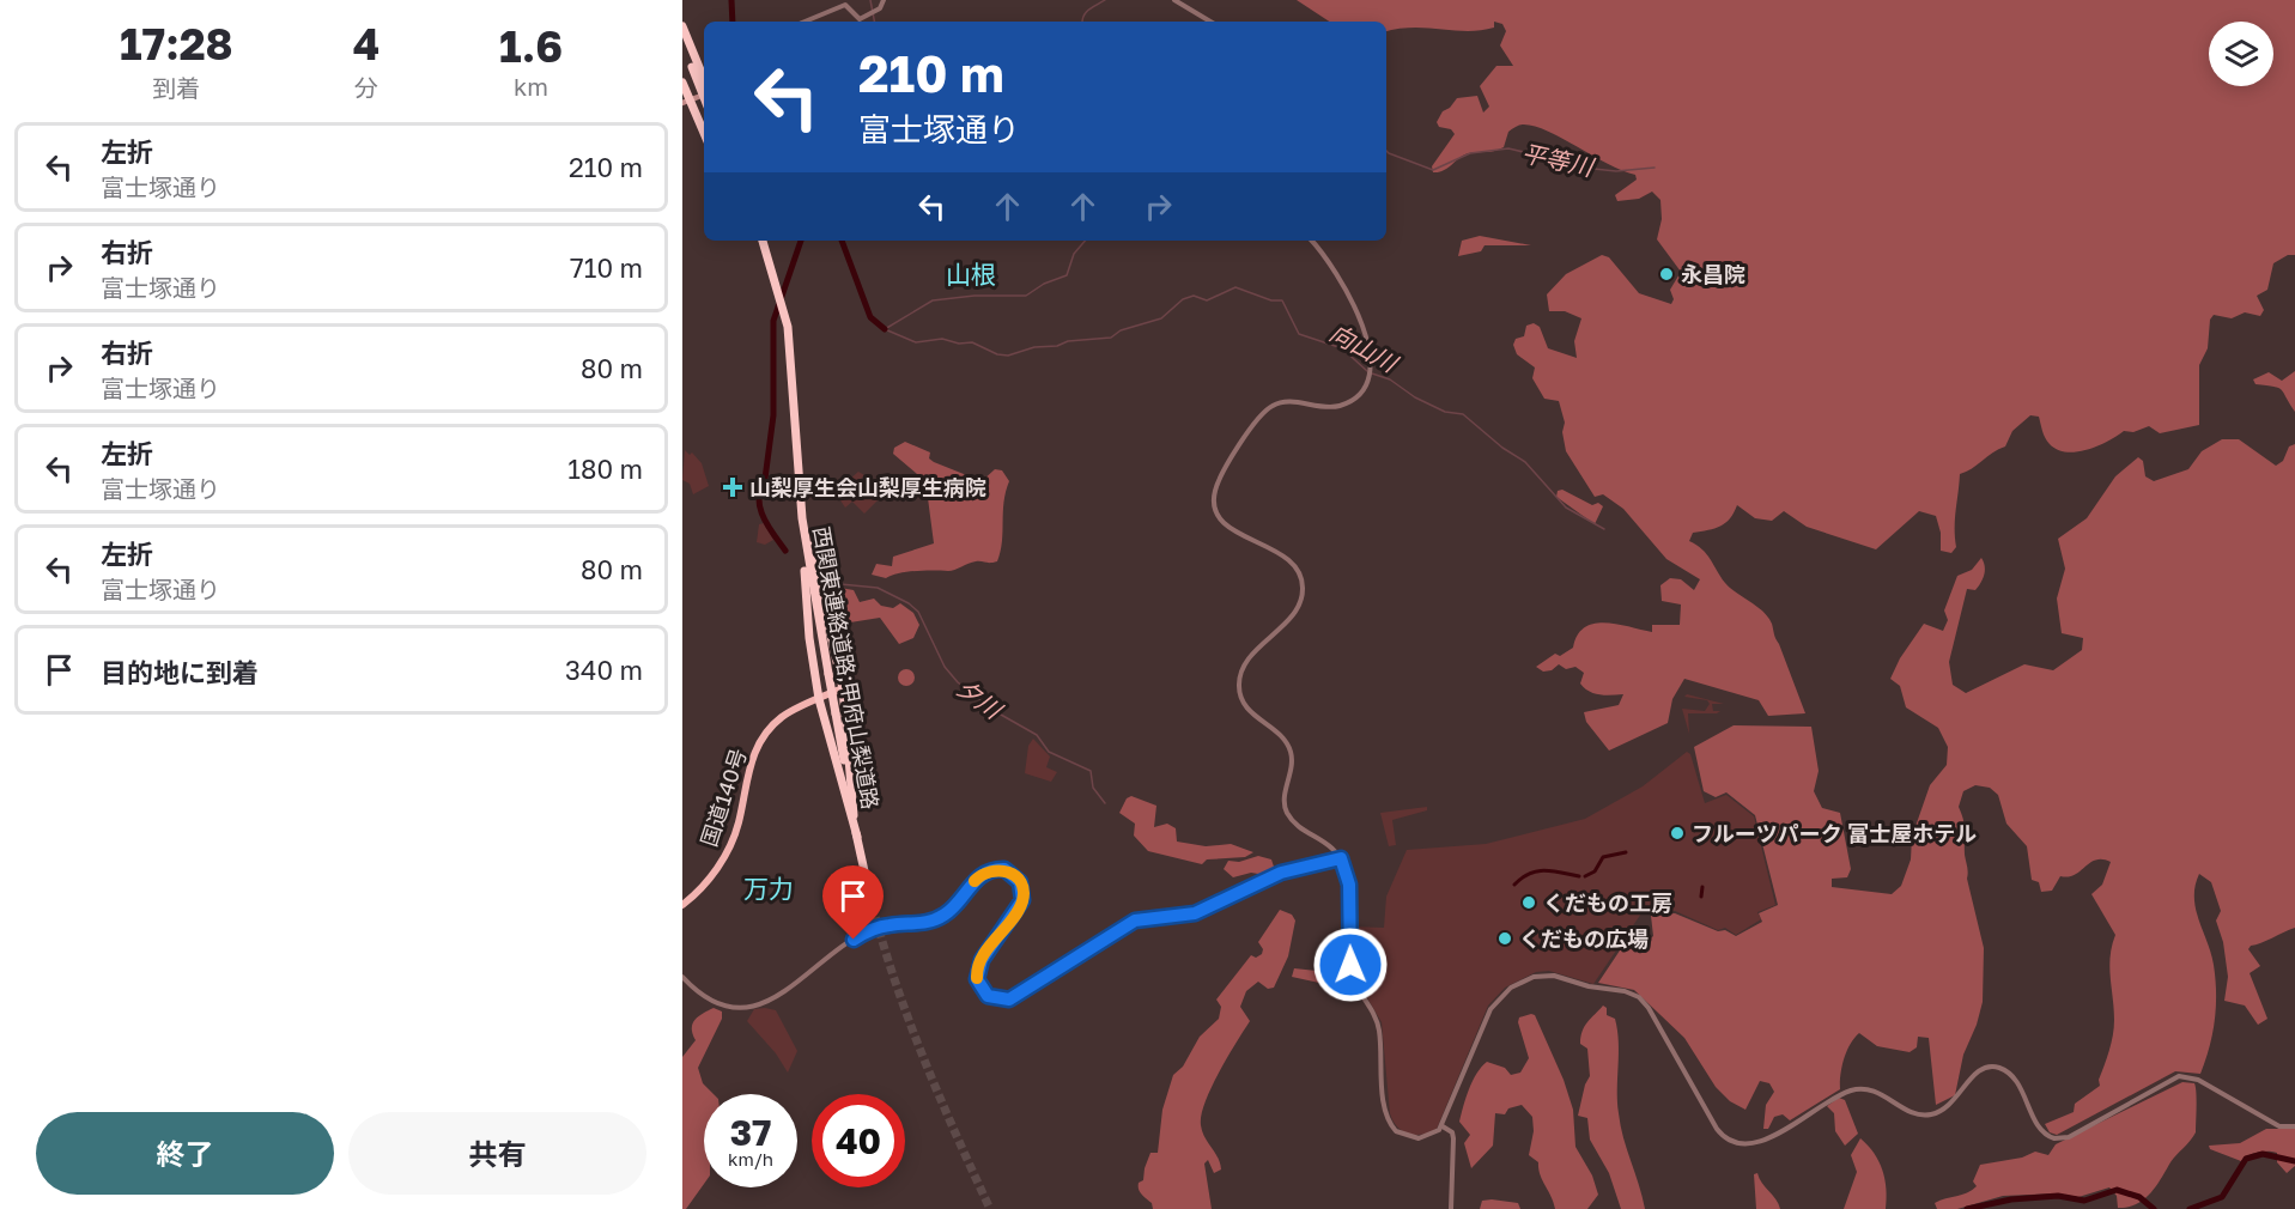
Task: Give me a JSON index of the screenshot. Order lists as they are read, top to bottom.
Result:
{
  "streets": {
    "highway": ["西関東連絡道路;甲府山梨道路", "国道140号"]
  },
  "districts": ["山根", "万力"],
  "water": ["平等川", "向山川", "夕川"],
  "places": {
    "other": [
      "永昌院",
      "フルーツパーク 富士屋ホテル",
      "くだもの工房",
      "くだもの広場"
    ],
    "health": ["山梨厚生会山梨厚生病院"]
  },
  "page": {
    "eta": [
      "17:28",
      "到着",
      "4",
      "分",
      "1.6",
      "km"
    ],
    "turn": ["210 m", "富士塚通り"],
    "list": [
      {
        "name": "左折",
        "note": "富士塚通り",
        "value": "210 m"
      },
      {
        "name": "右折",
        "note": "富士塚通り",
        "value": "710 m"
      },
      {
        "name": "右折",
        "note": "富士塚通り",
        "value": "80 m"
      },
      {
        "name": "左折",
        "note": "富士塚通り",
        "value": "180 m"
      },
      {
        "name": "左折",
        "note": "富士塚通り",
        "value": "80 m"
      },
      {
        "name": "目的地に到着",
        "value": "340 m"
      }
    ],
    "speed": "37 km/h",
    "limit": "40",
    "buttons": ["終了", "共有"]
  }
}
